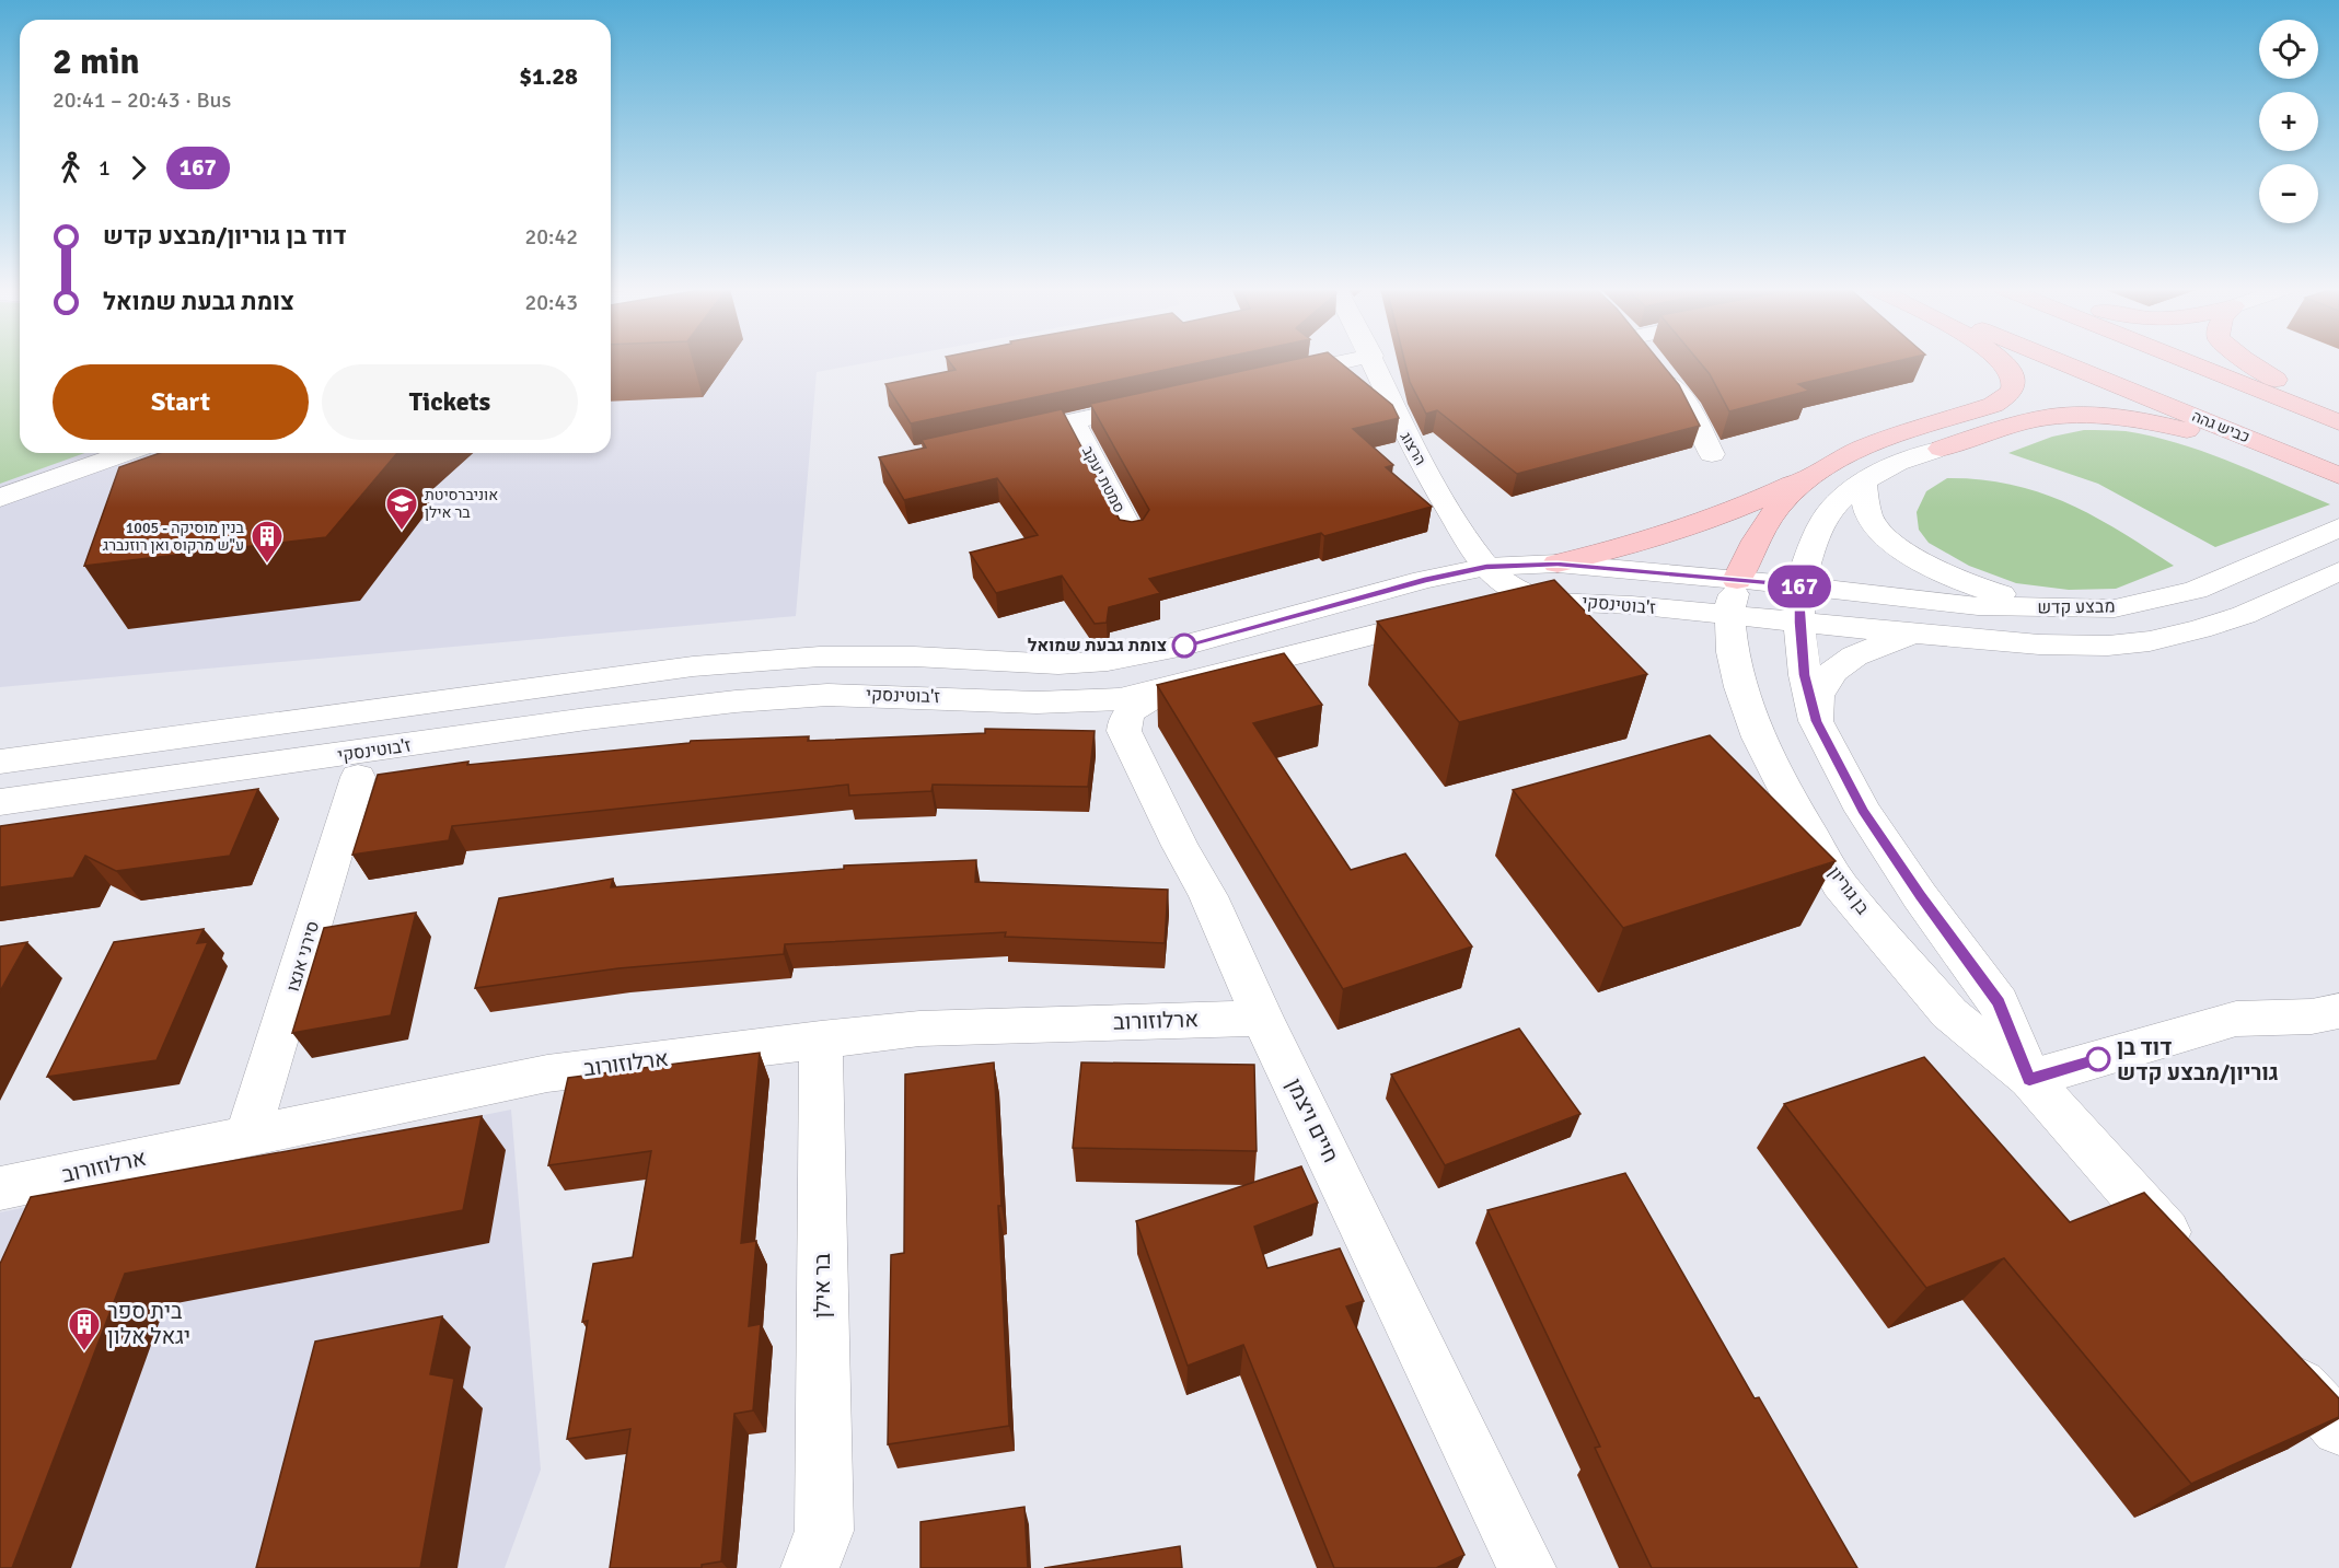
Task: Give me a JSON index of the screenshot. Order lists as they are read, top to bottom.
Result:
{
  "streets": {
    "highway": ["כביש גהה"],
    "street": [
      "הרצוג",
      "סמטת יעקב",
      "ז'בוטינסקי",
      "מבצע קדש",
      "בן גוריון",
      "סירני אנצו",
      "ארלוזורוב",
      "חיים ויצמן",
      "בר אילן"
    ]
  },
  "crossings": [
    ["הרצוג", "ז'בוטינסקי"],
    ["ז'בוטינסקי", "מבצע קדש"],
    ["ז'בוטינסקי", "בן גוריון"],
    ["ז'בוטינסקי", "חיים ויצמן"],
    ["מבצע קדש", "בן גוריון"],
    ["סירני אנצו", "ארלוזורוב"],
    ["ארלוזורוב", "חיים ויצמן"],
    ["ארלוזורוב", "בר אילן"]
  ],
  "places": {
    "school or university": ["אוניברסיטת בר אילן"],
    "building": ["1005 - בנין מוסיקה ע\"ש מרקוס ואן רוזנברג", "בית ספר יגאל אלון"],
    "other": ["צומת גבעת שמואל", "דוד בן גוריון/מבצע קדש"]
  },
  "lines": ["bus line 167"],
  "page": {
    "on_map": "167",
    "map_buttons": ["+", "−"],
    "heading": ["2 min", "20:41 – 20:43 · Bus", "$1.28"],
    "legs": ["1", "167"],
    "list": [
      {
        "name": "דוד בן גוריון/מבצע קדש",
        "value": "20:42"
      },
      {
        "name": "צומת גבעת שמואל",
        "value": "20:43"
      }
    ],
    "buttons": ["Start", "Tickets"]
  }
}
